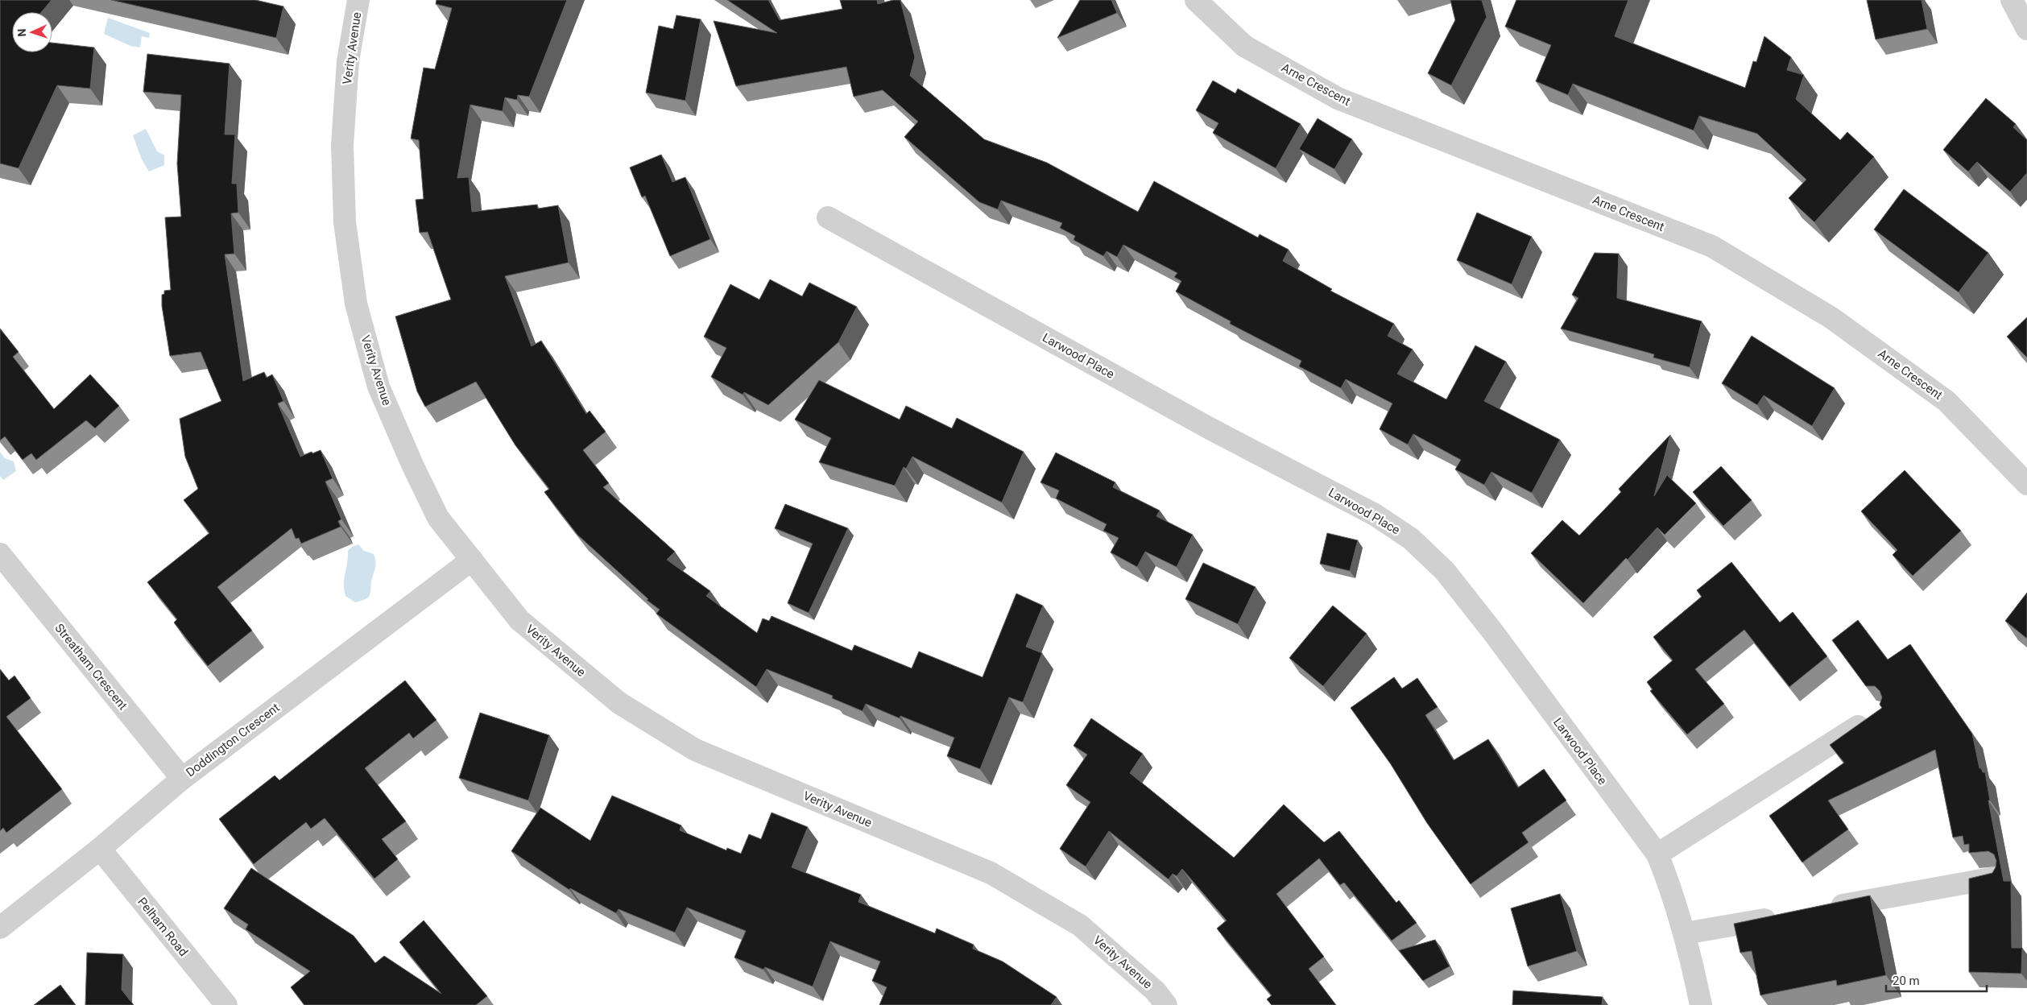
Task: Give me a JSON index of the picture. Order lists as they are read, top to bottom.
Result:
{
  "streets": {
    "street": [
      "Verity Avenue",
      "Arne Crescent",
      "Larwood Place",
      "Streatham Crescent",
      "Doddington Crescent",
      "Pelham Road"
    ]
  },
  "crossings": [
    ["Verity Avenue", "Doddington Crescent"],
    ["Streatham Crescent", "Doddington Crescent"],
    ["Doddington Crescent", "Pelham Road"]
  ],
  "scale_bar": "20 m",
  "north": "left"
}
